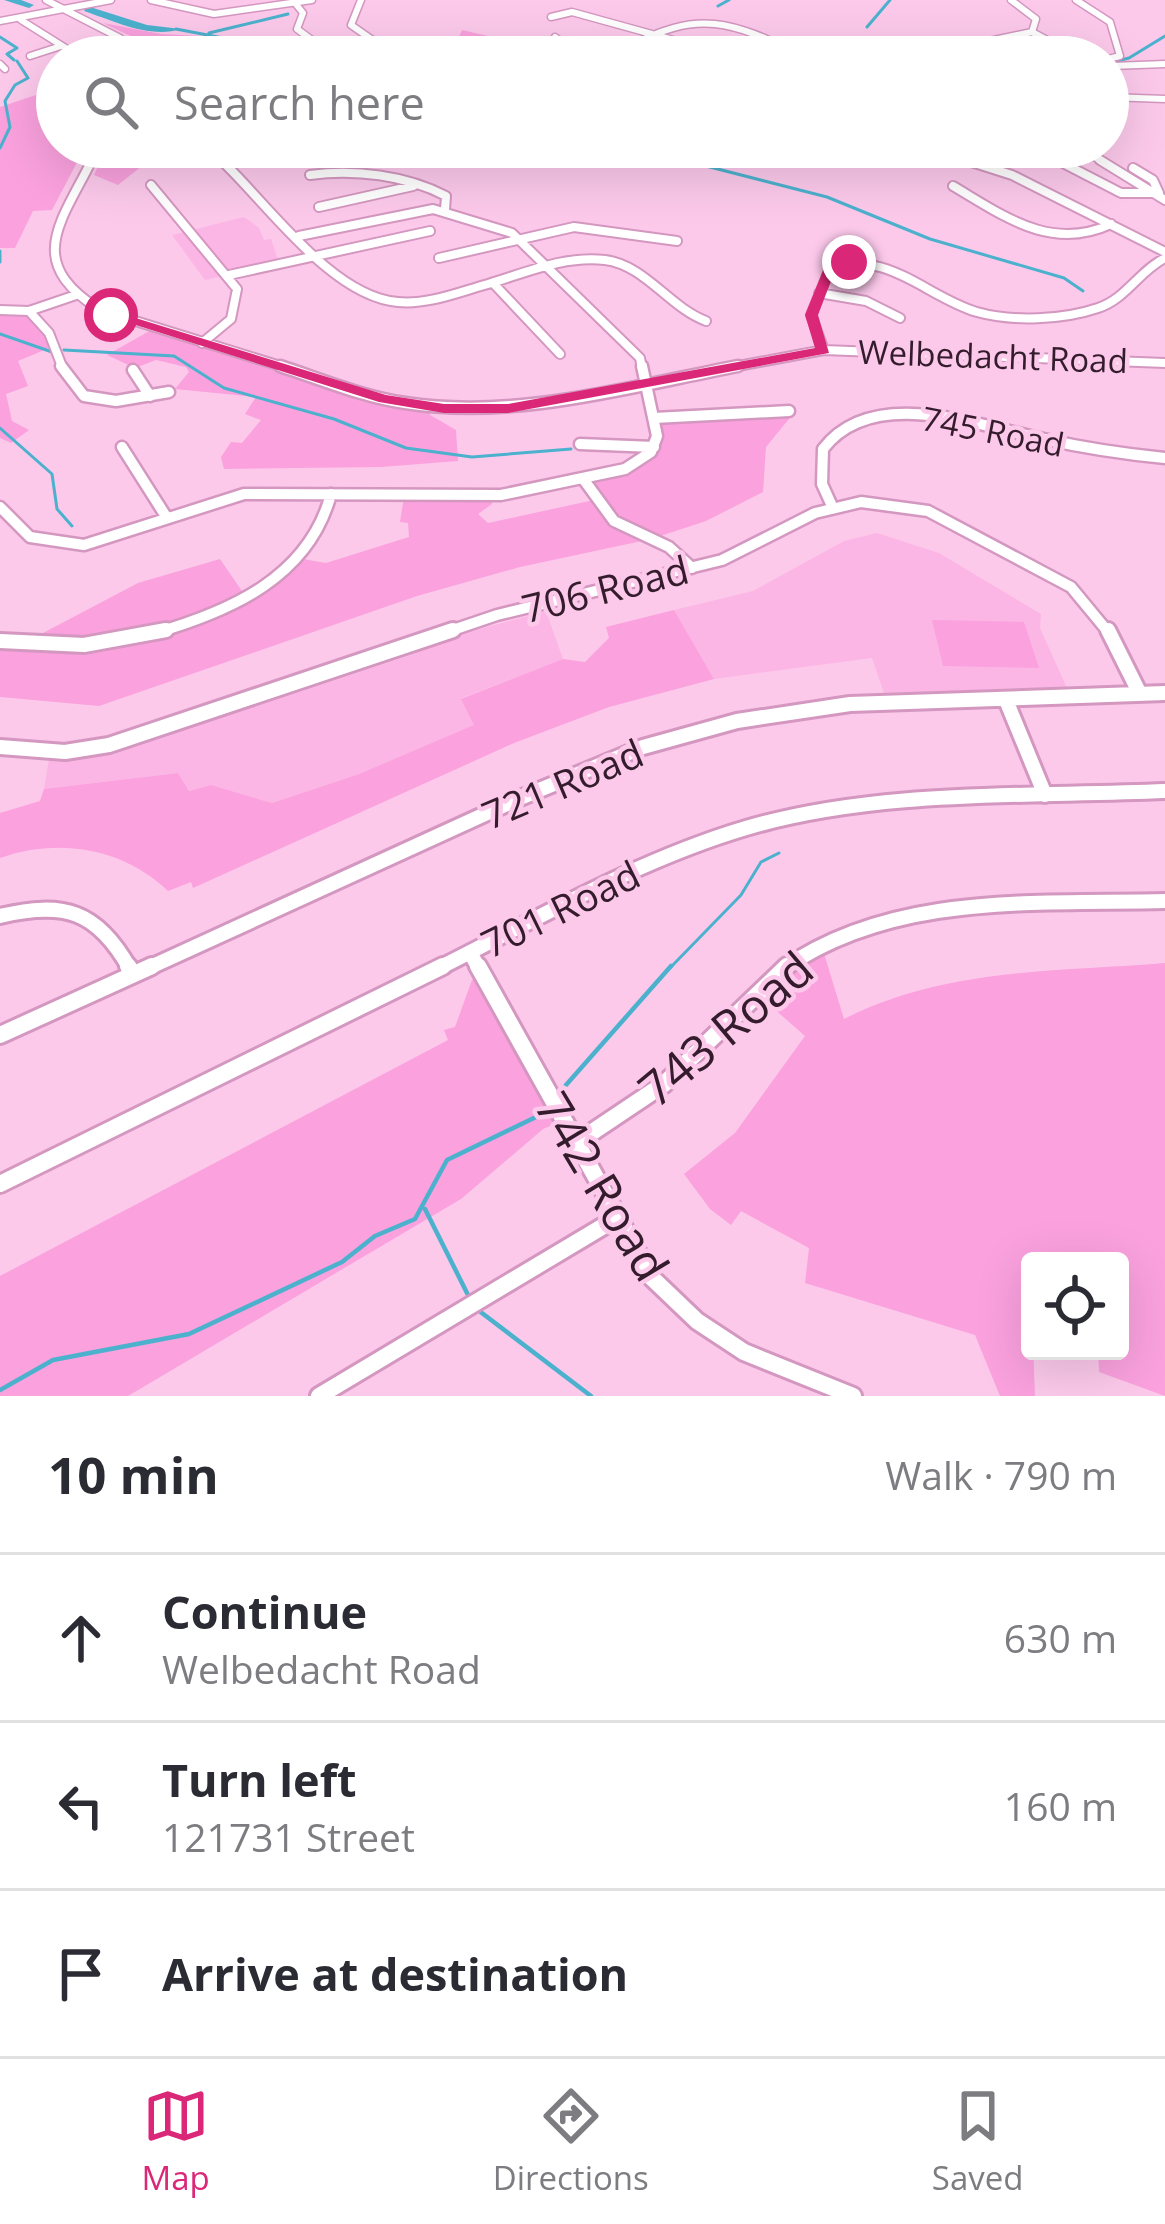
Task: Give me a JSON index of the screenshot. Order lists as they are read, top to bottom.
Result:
{
  "streets": {
    "street": [
      "Welbedacht Road",
      "745 Road",
      "706 Road",
      "721 Road",
      "701 Road",
      "743 Road",
      "742 Road"
    ]
  },
  "crossings": [
    ["745 Road", "706 Road"],
    ["706 Road", "721 Road"],
    ["701 Road", "742 Road"],
    ["743 Road", "742 Road"]
  ],
  "page": {
    "search": "Search here",
    "heading": ["10 min", "Walk · 790 m"],
    "list": [
      ["Continue", "Welbedacht Road", "630 m"],
      ["Turn left", "121731 Street", "160 m"],
      "Arrive at destination"
    ],
    "nav": ["Map", "Directions", "Saved"]
  }
}
